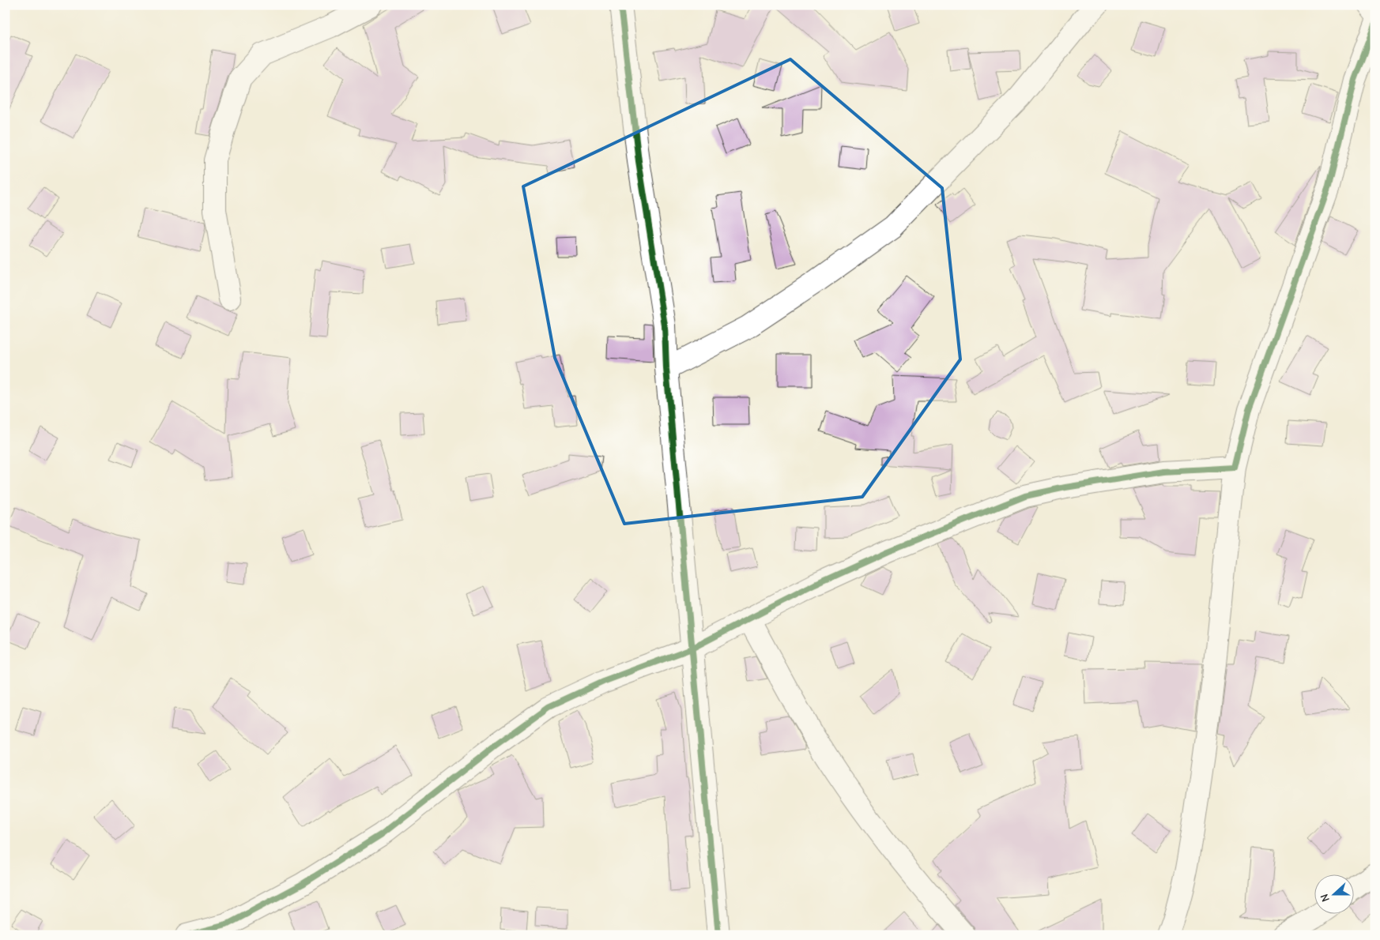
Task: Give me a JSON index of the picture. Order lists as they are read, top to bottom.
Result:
{
  "north": "left"
}
